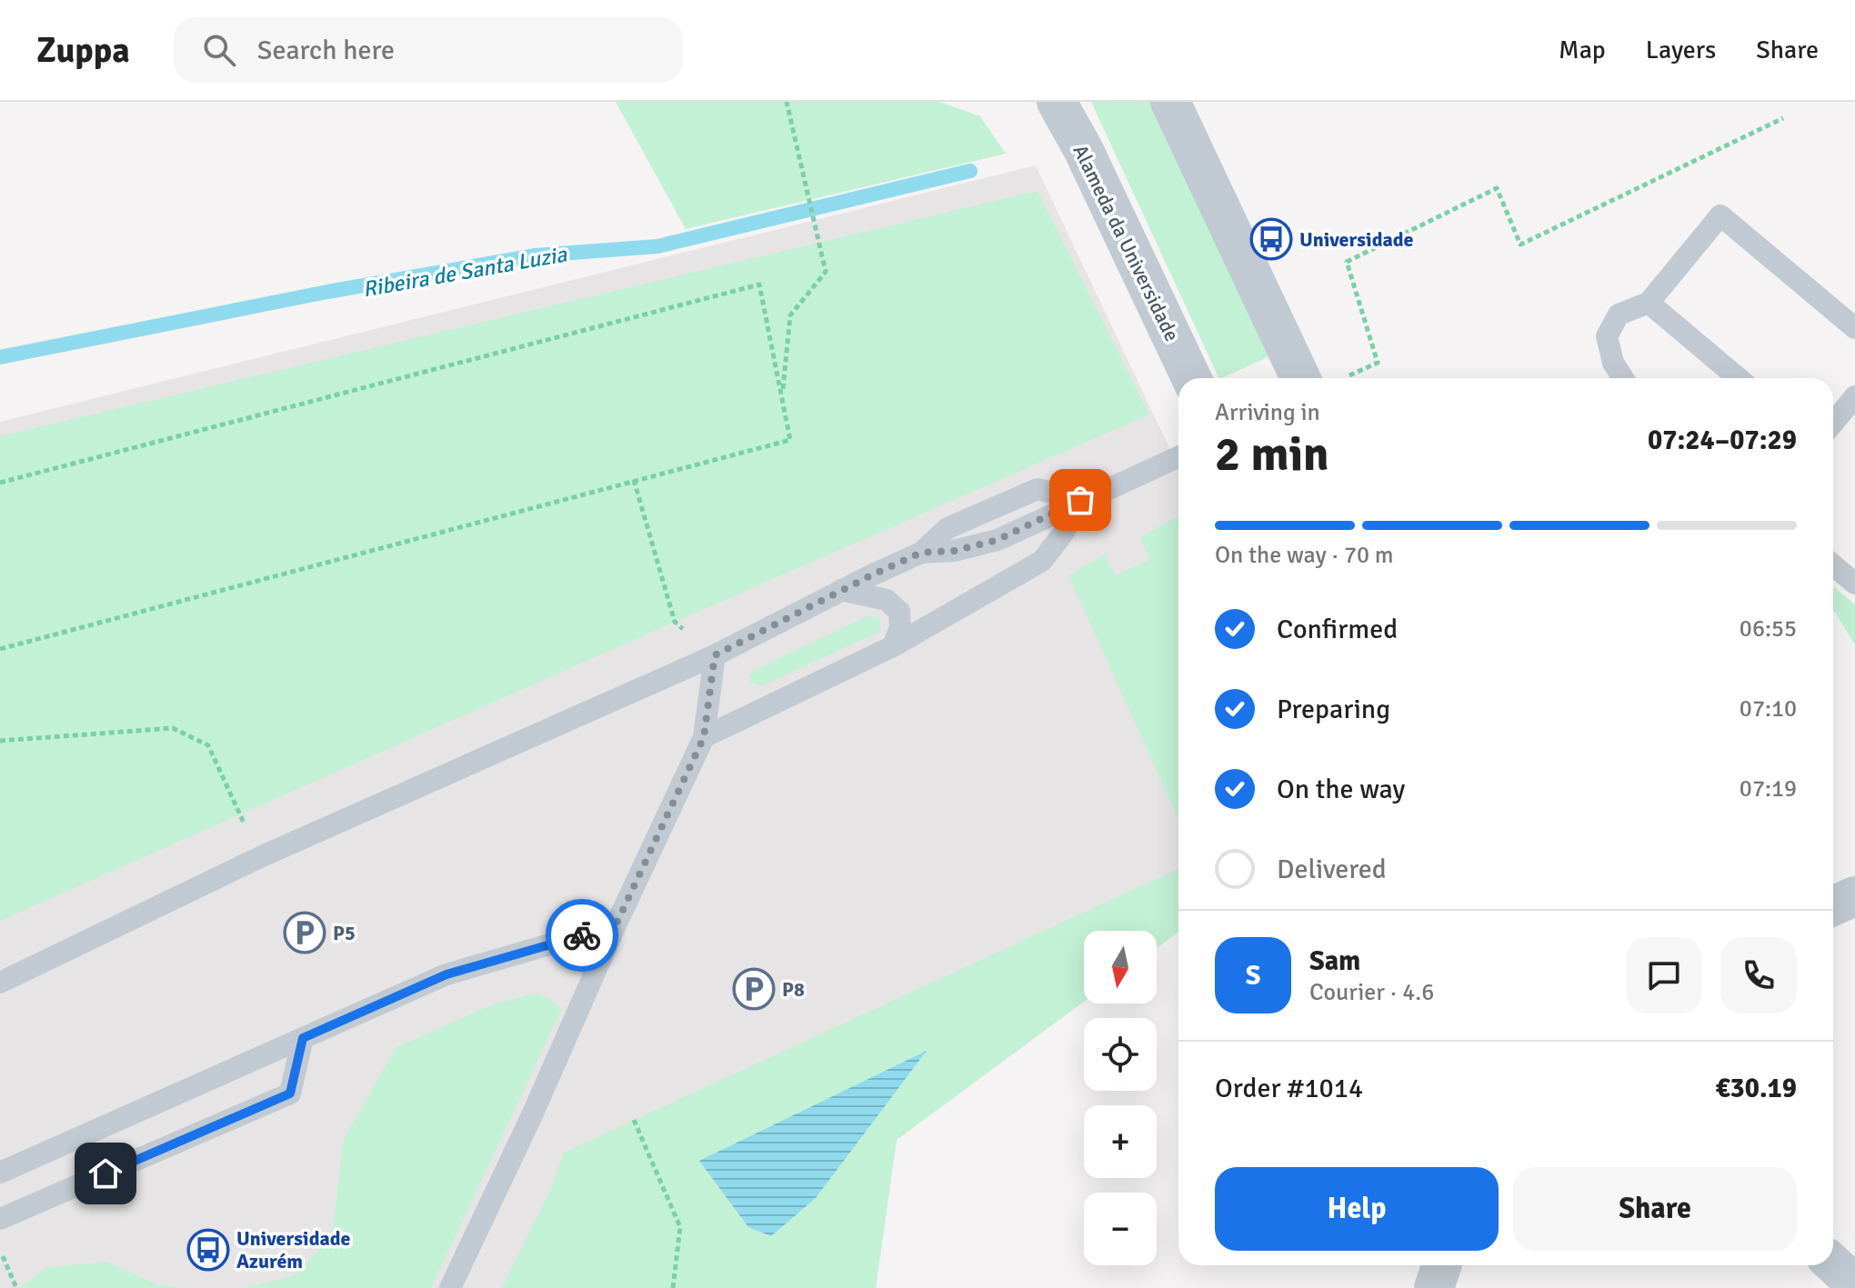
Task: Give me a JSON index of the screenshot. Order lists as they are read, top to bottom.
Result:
{
  "streets": {
    "street": ["Alameda da Universidade"]
  },
  "water": ["Ribeira de Santa Luzia"],
  "places": {
    "bus stop": ["Universidade", "Universidade Azurém"],
    "parking": ["P5", "P8"]
  },
  "north": "bottom",
  "page": {
    "header": "Zuppa",
    "search": "Search here",
    "nav": ["Map", "Layers", "Share"],
    "heading": ["2 min", "Arriving in", "07:24–07:29"],
    "panel": [
      "Sam",
      "Courier · 4.6",
      "Order #1014",
      "€30.19"
    ],
    "bar": "On the way · 70 m",
    "list": [
      ["Confirmed", "06:55"],
      ["Preparing", "07:10"],
      ["On the way", "07:19"],
      "Delivered"
    ],
    "map_buttons": ["+", "−"],
    "round": "S",
    "buttons": ["Help", "Share"]
  }
}
